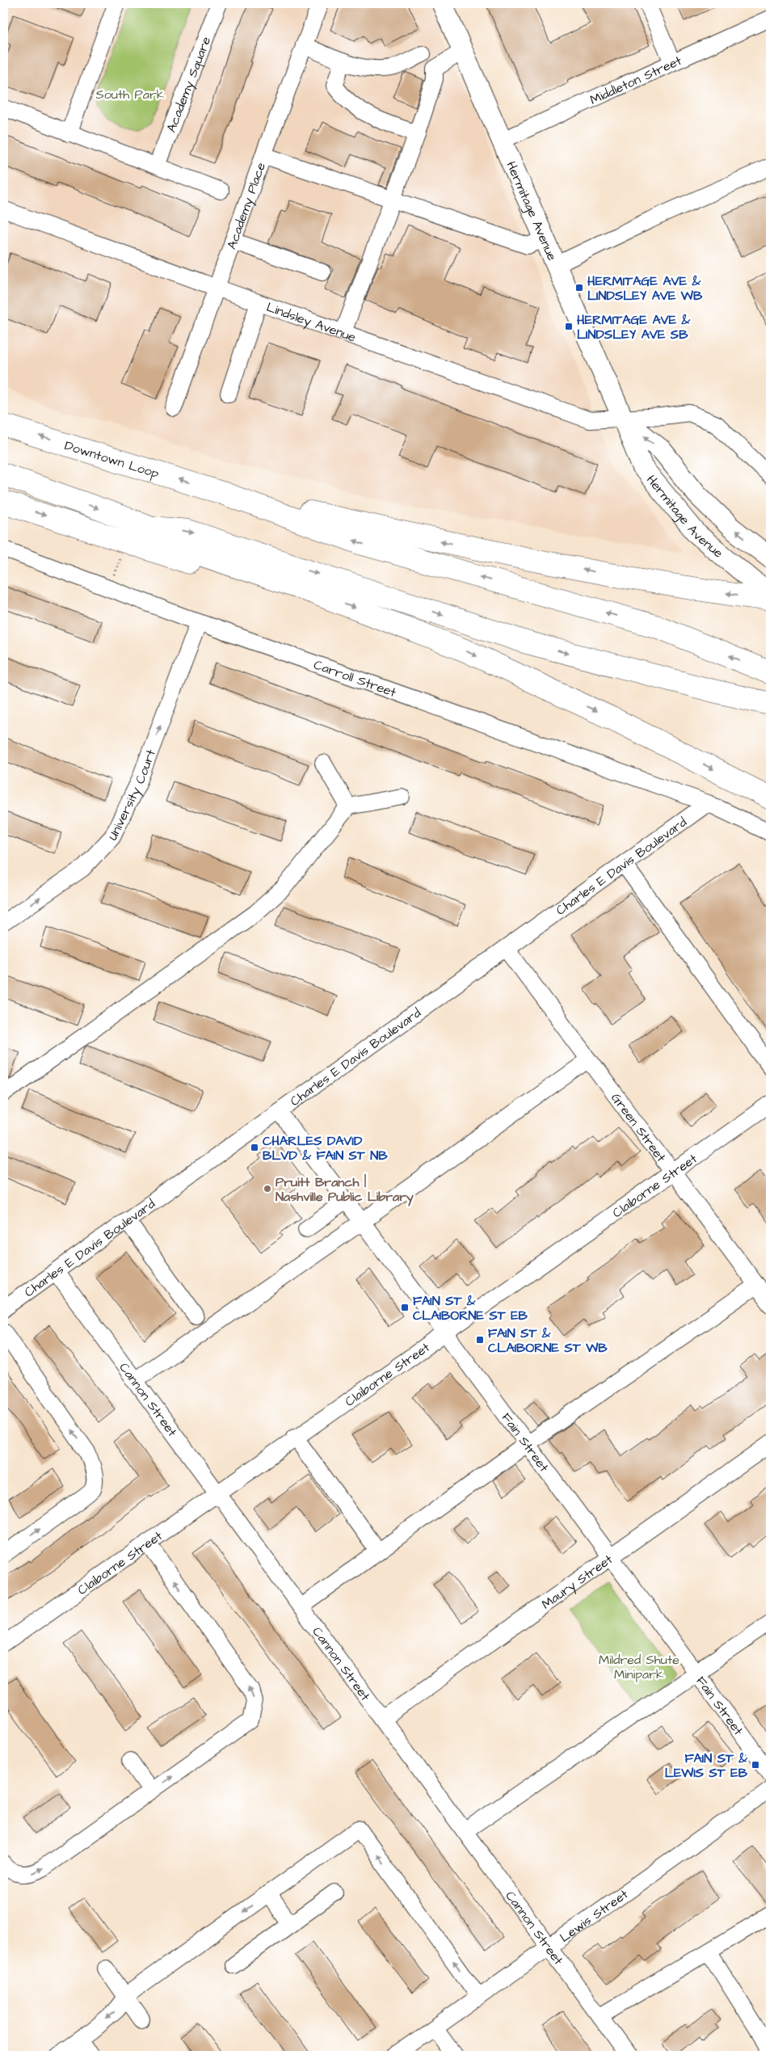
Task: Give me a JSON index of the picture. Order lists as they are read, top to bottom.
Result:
{
  "streets": {
    "highway": ["Downtown Loop"],
    "main road": ["Hermitage Avenue"],
    "street": [
      "Middleton Street",
      "Academy Square",
      "Academy Place",
      "Lindsley Avenue",
      "Carroll Street",
      "University Court",
      "Charles E Davis Boulevard",
      "Green Street",
      "Claiborne Street",
      "Cannon Street",
      "Fain Street",
      "Maury Street",
      "Lewis Street"
    ]
  },
  "crossings": [
    ["Middleton Street", "Hermitage Avenue"],
    ["Academy Place", "Lindsley Avenue"],
    ["Hermitage Avenue", "Lindsley Avenue"],
    ["Carroll Street", "University Court"],
    ["Carroll Street", "Charles E Davis Boulevard"],
    ["Charles E Davis Boulevard", "Green Street"],
    ["Charles E Davis Boulevard", "Cannon Street"],
    ["Charles E Davis Boulevard", "Fain Street"],
    ["Green Street", "Claiborne Street"],
    ["Claiborne Street", "Cannon Street"],
    ["Claiborne Street", "Fain Street"],
    ["Cannon Street", "Maury Street"],
    ["Cannon Street", "Lewis Street"],
    ["Fain Street", "Maury Street"]
  ],
  "parks": ["South Park", "Mildred Shute Minipark"],
  "places": {
    "transit": [
      "HERMITAGE AVE & LINDSLEY AVE WB",
      "HERMITAGE AVE & LINDSLEY AVE SB",
      "CHARLES DAVID BLVD & FAIN ST NB",
      "FAIN ST & CLAIBORNE ST EB",
      "FAIN ST & CLAIBORNE ST WB",
      "FAIN ST & LEWIS ST EB"
    ],
    "other": ["Pruitt Branch | Nashville Public Library"]
  }
}
